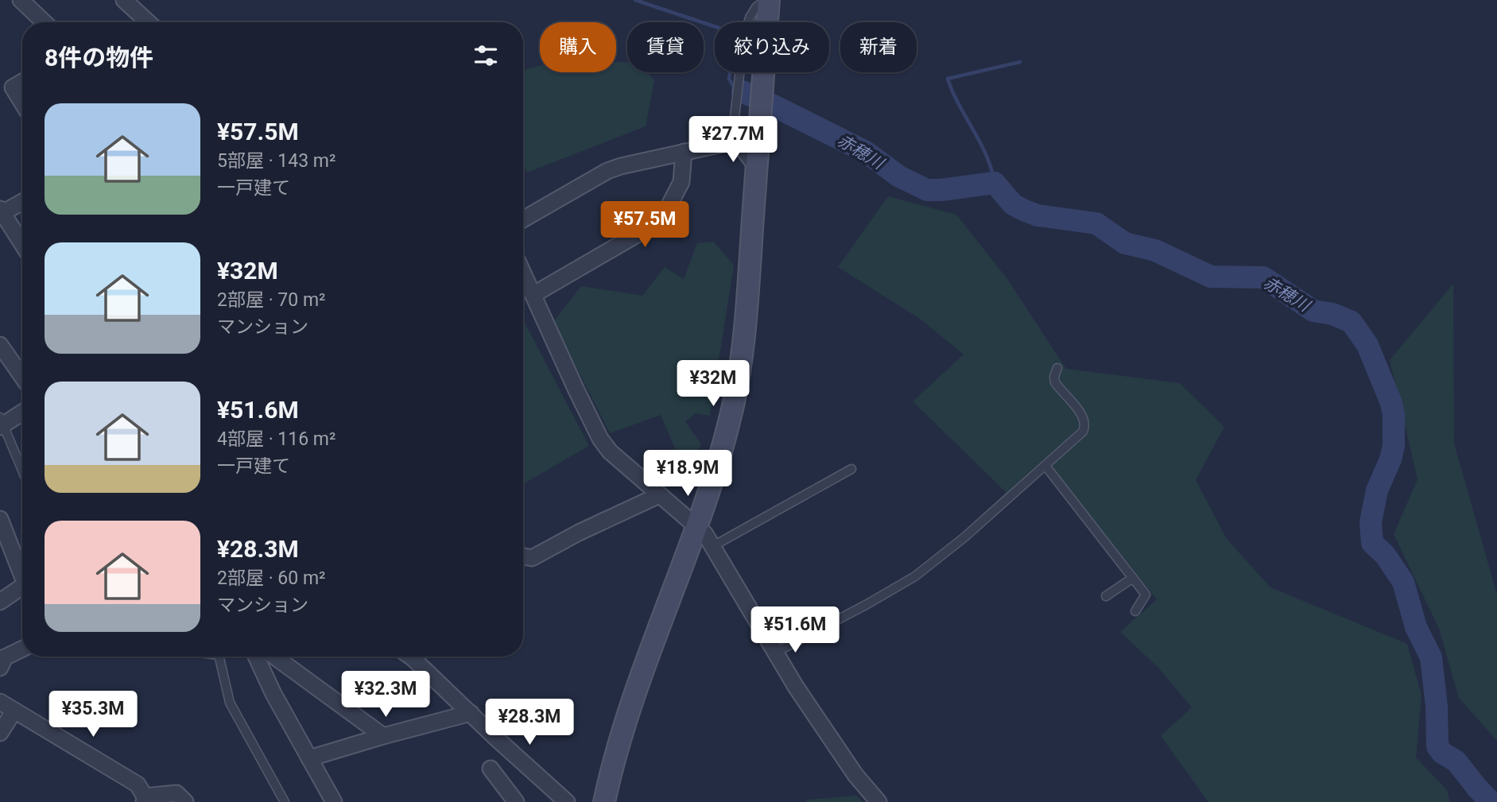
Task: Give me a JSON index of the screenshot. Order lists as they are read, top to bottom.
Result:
{
  "water": ["赤穂川"],
  "page": {
    "chip": [
      "購入",
      "賃貸",
      "絞り込み",
      "新着"
    ],
    "heading": "8件の物件",
    "list": [
      {
        "name": "¥57.5M",
        "note": "5部屋 · 143 m² · 一戸建て"
      },
      {
        "name": "¥32M",
        "note": "2部屋 · 70 m² · マンション"
      },
      {
        "name": "¥51.6M",
        "note": "4部屋 · 116 m² · 一戸建て"
      },
      {
        "name": "¥28.3M",
        "note": "2部屋 · 60 m² · マンション"
      }
    ],
    "price": [
      "¥27.7M",
      "¥57.5M",
      "¥32M",
      "¥18.9M",
      "¥51.6M",
      "¥32.3M",
      "¥35.3M",
      "¥28.3M"
    ]
  }
}
